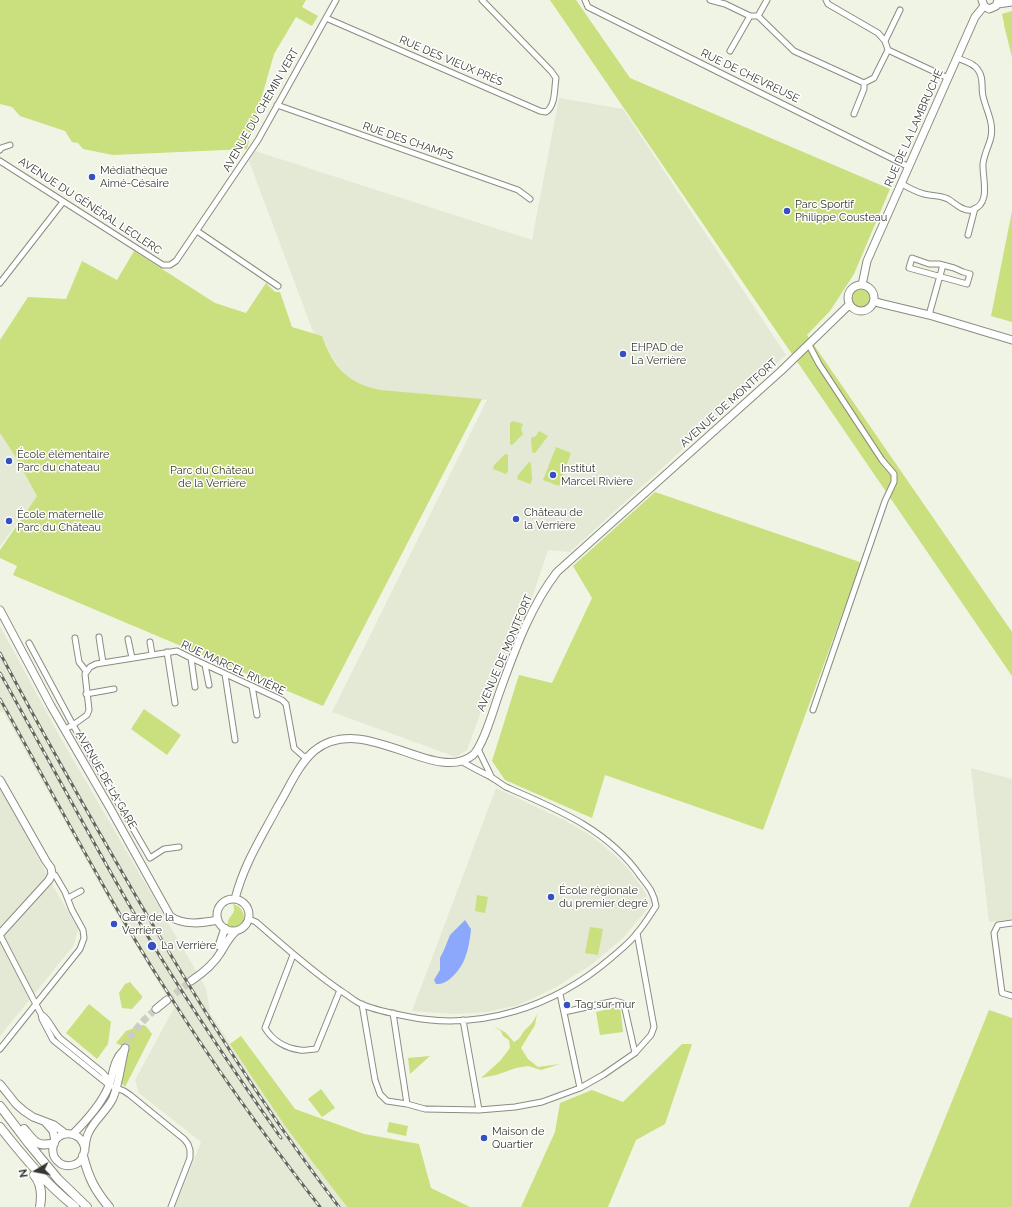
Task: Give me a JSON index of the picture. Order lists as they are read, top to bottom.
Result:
{
  "streets": {
    "street": [
      "RUE DES VIEUX PRÉS",
      "RUE DE CHEVREUSE",
      "AVENUE DU CHEMIN VERT",
      "RUE DE LA LAMBRUCHE",
      "RUE DES CHAMPS",
      "AVENUE DU GÉNÉRAL LECLERC",
      "AVENUE DE MONTFORT",
      "RUE MARCEL RIVIÈRE",
      "AVENUE DE LA GARE"
    ]
  },
  "crossings": [
    ["RUE DES VIEUX PRÉS", "AVENUE DU CHEMIN VERT"],
    ["RUE DE CHEVREUSE", "RUE DE LA LAMBRUCHE"],
    ["AVENUE DU CHEMIN VERT", "RUE DES CHAMPS"],
    ["AVENUE DU CHEMIN VERT", "AVENUE DU GÉNÉRAL LECLERC"],
    ["RUE DE LA LAMBRUCHE", "AVENUE DE MONTFORT"]
  ],
  "parks": ["Parc du Château de la Verrière"],
  "places": [
    "Médiathèque Aimé-Césaire",
    "Parc Sportif Philippe Cousteau",
    "EHPAD de La Verrière",
    "École élémentaire Parc du chateau",
    "Institut Marcel Rivière",
    "Château de la Verrière",
    "École maternelle Parc du Château",
    "École régionale du premier degré",
    "Gare de la Verrière",
    "La Verrière",
    "Tag sur mur",
    "Maison de Quartier"
  ],
  "north": "left"
}
